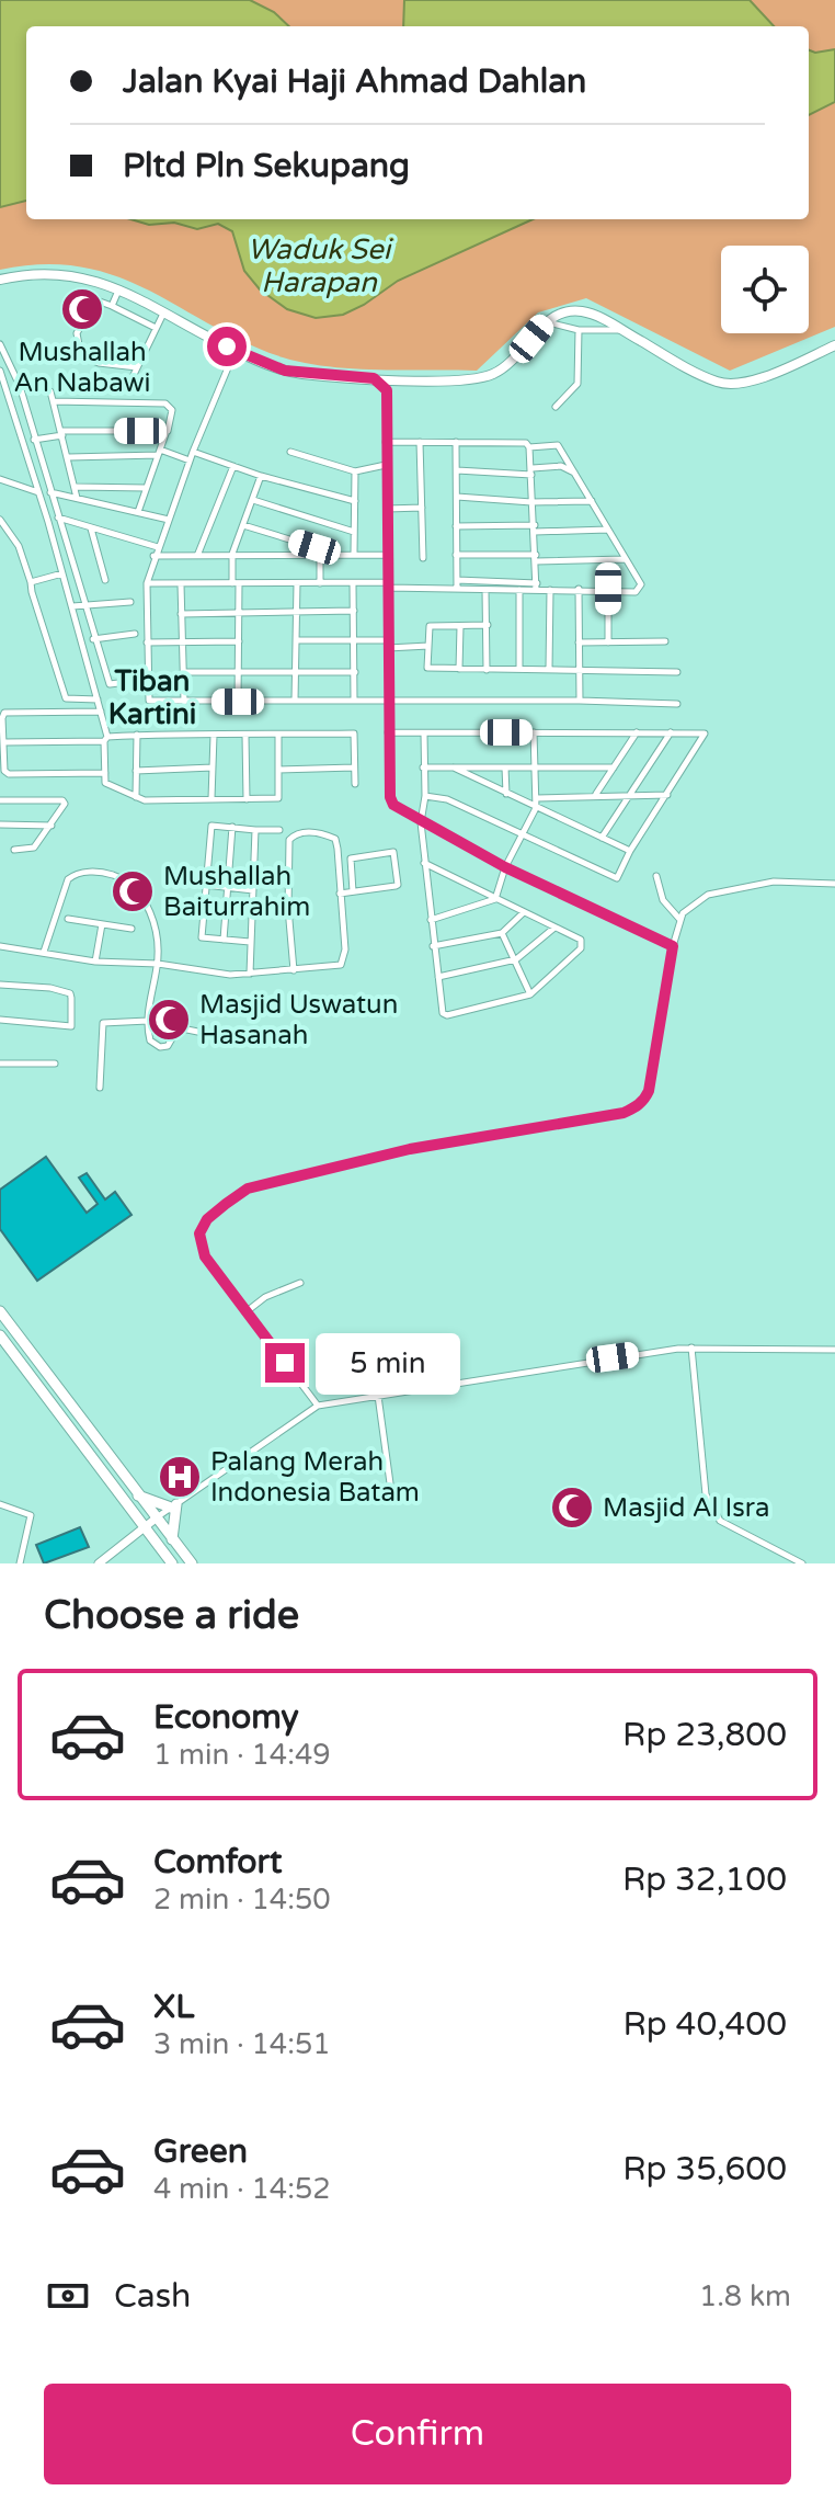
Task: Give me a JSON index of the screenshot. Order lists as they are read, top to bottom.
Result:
{
  "districts": ["Tiban Kartini"],
  "water": ["Waduk Sei Harapan"],
  "places": {
    "mosque": [
      "Mushallah An Nabawi",
      "Mushallah Baiturrahim",
      "Masjid Uswatun Hasanah",
      "Masjid Al Isra"
    ],
    "hospital": ["Palang Merah Indonesia Batam"]
  },
  "page": {
    "banner": ["Jalan Kyai Haji Ahmad Dahlan", "Pltd Pln Sekupang"],
    "bubble": "5 min",
    "heading": "Choose a ride",
    "list": [
      {
        "name": "Economy",
        "note": "1 min · 14:49",
        "value": "Rp 23,800"
      },
      {
        "name": "Comfort",
        "note": "2 min · 14:50",
        "value": "Rp 32,100"
      },
      {
        "name": "XL",
        "note": "3 min · 14:51",
        "value": "Rp 40,400"
      },
      {
        "name": "Green",
        "note": "4 min · 14:52",
        "value": "Rp 35,600"
      }
    ],
    "pay": ["Cash", "1.8 km"],
    "buttons": "Confirm"
  }
}
